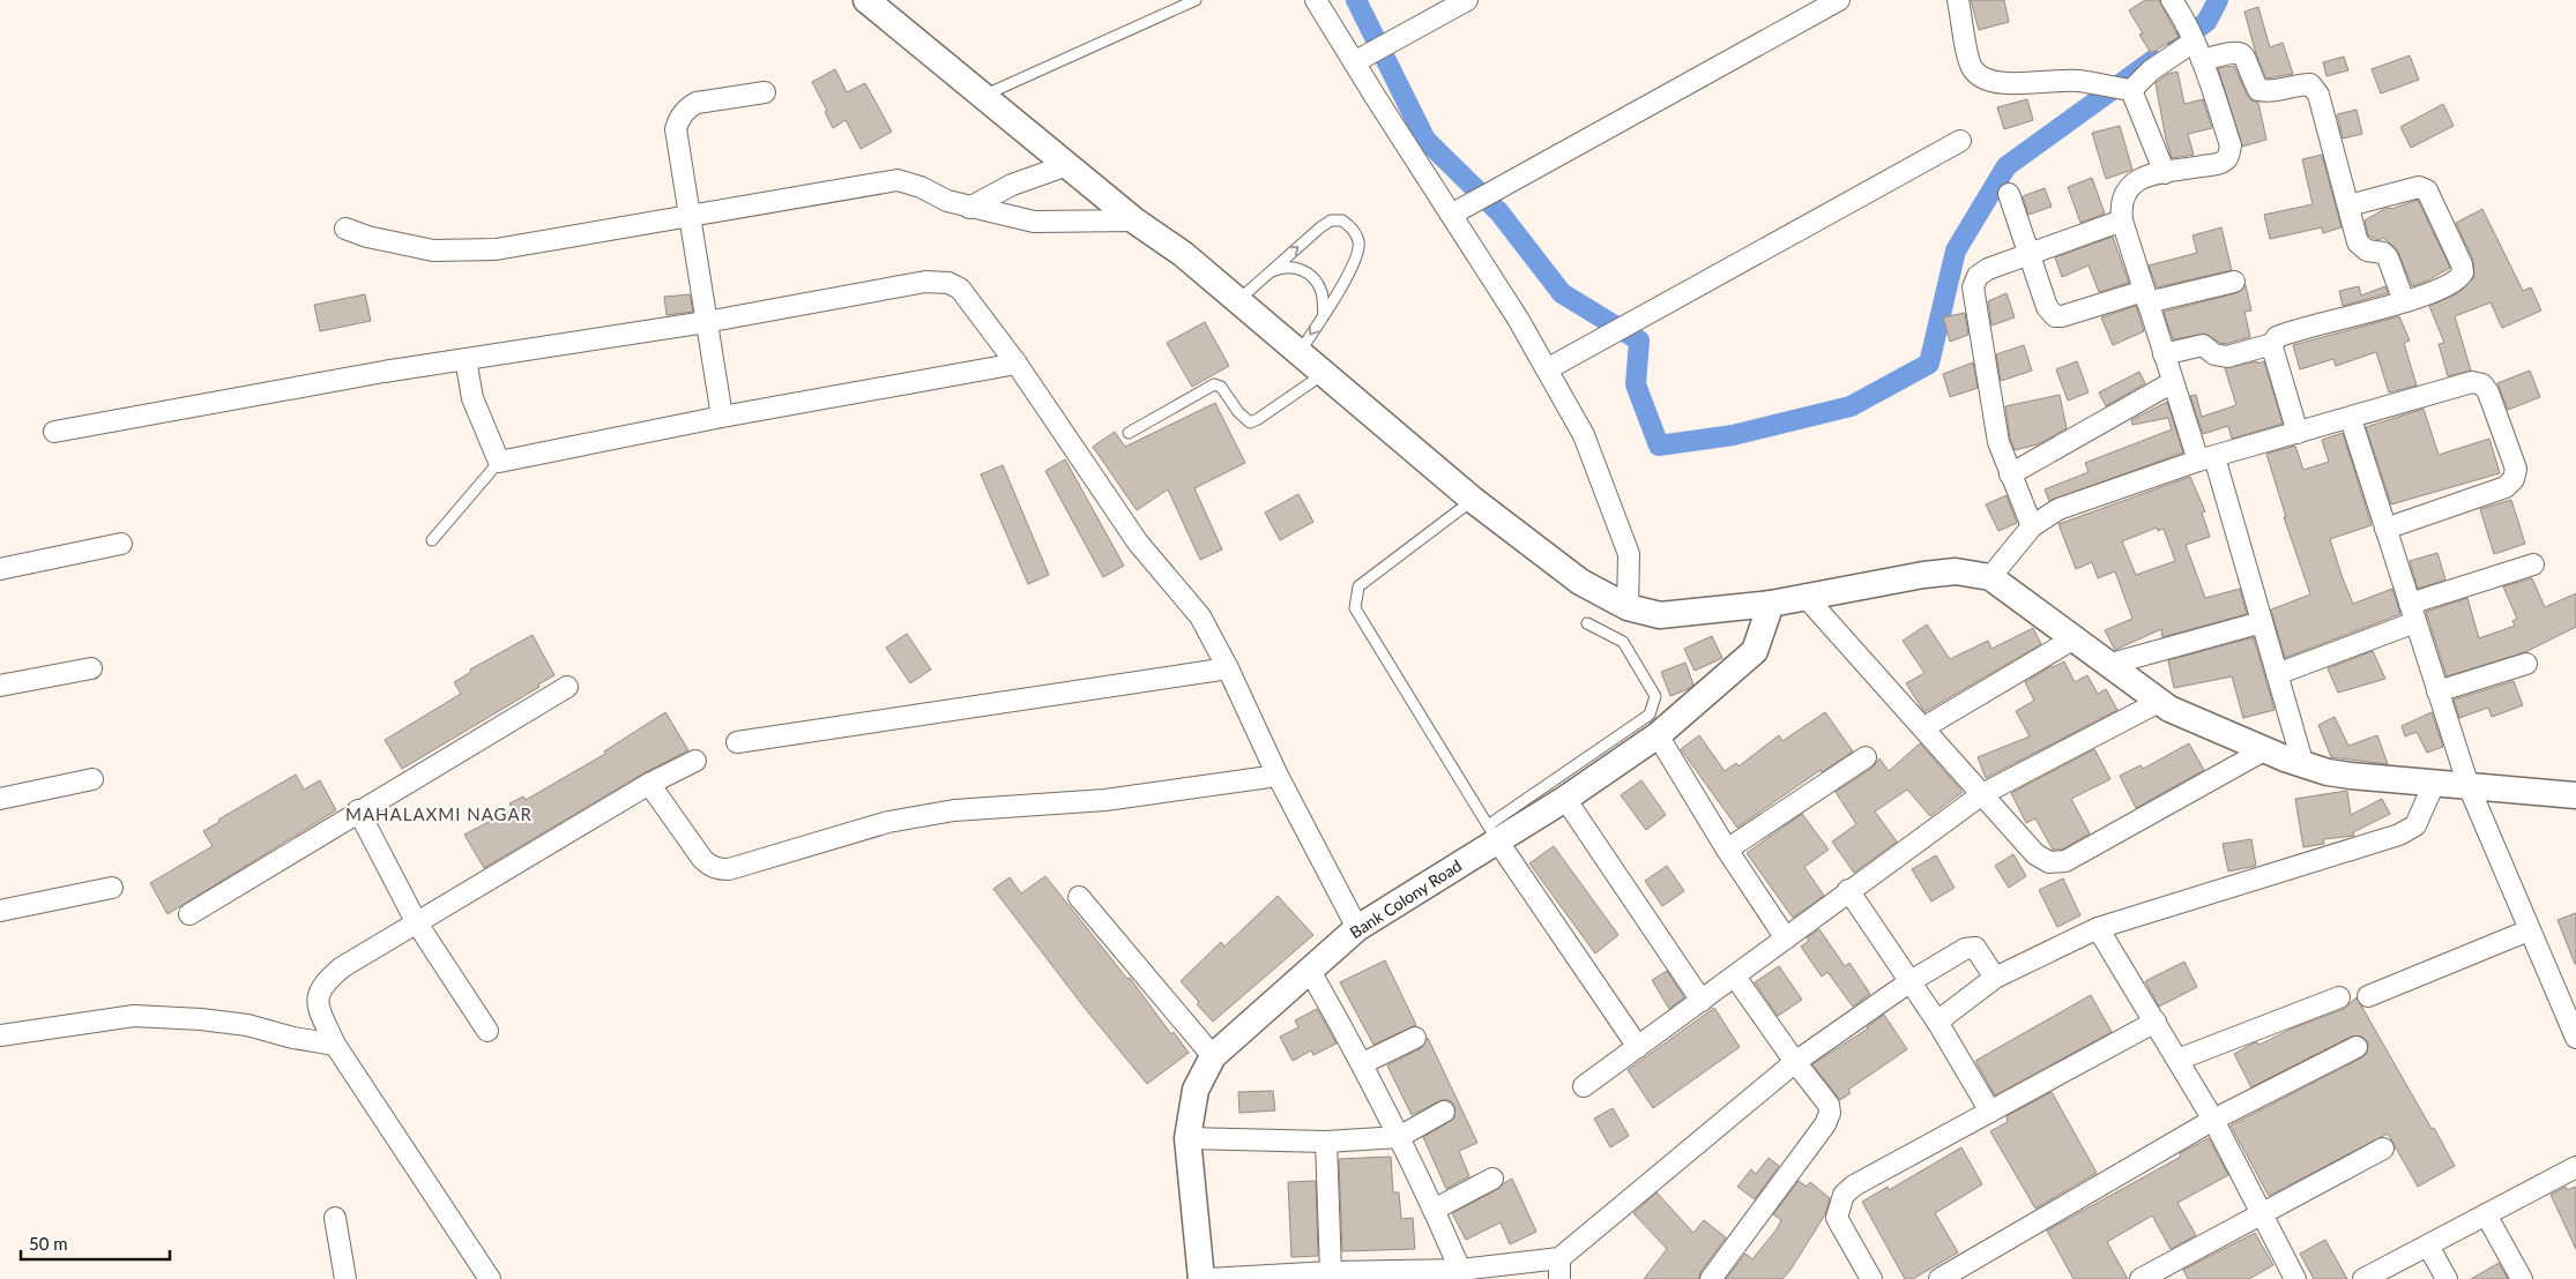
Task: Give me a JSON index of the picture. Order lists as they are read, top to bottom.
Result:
{
  "streets": {
    "street": ["Bank Colony Road"]
  },
  "districts": ["MAHALAXMI NAGAR"],
  "scale_bar": "50 m"
}
